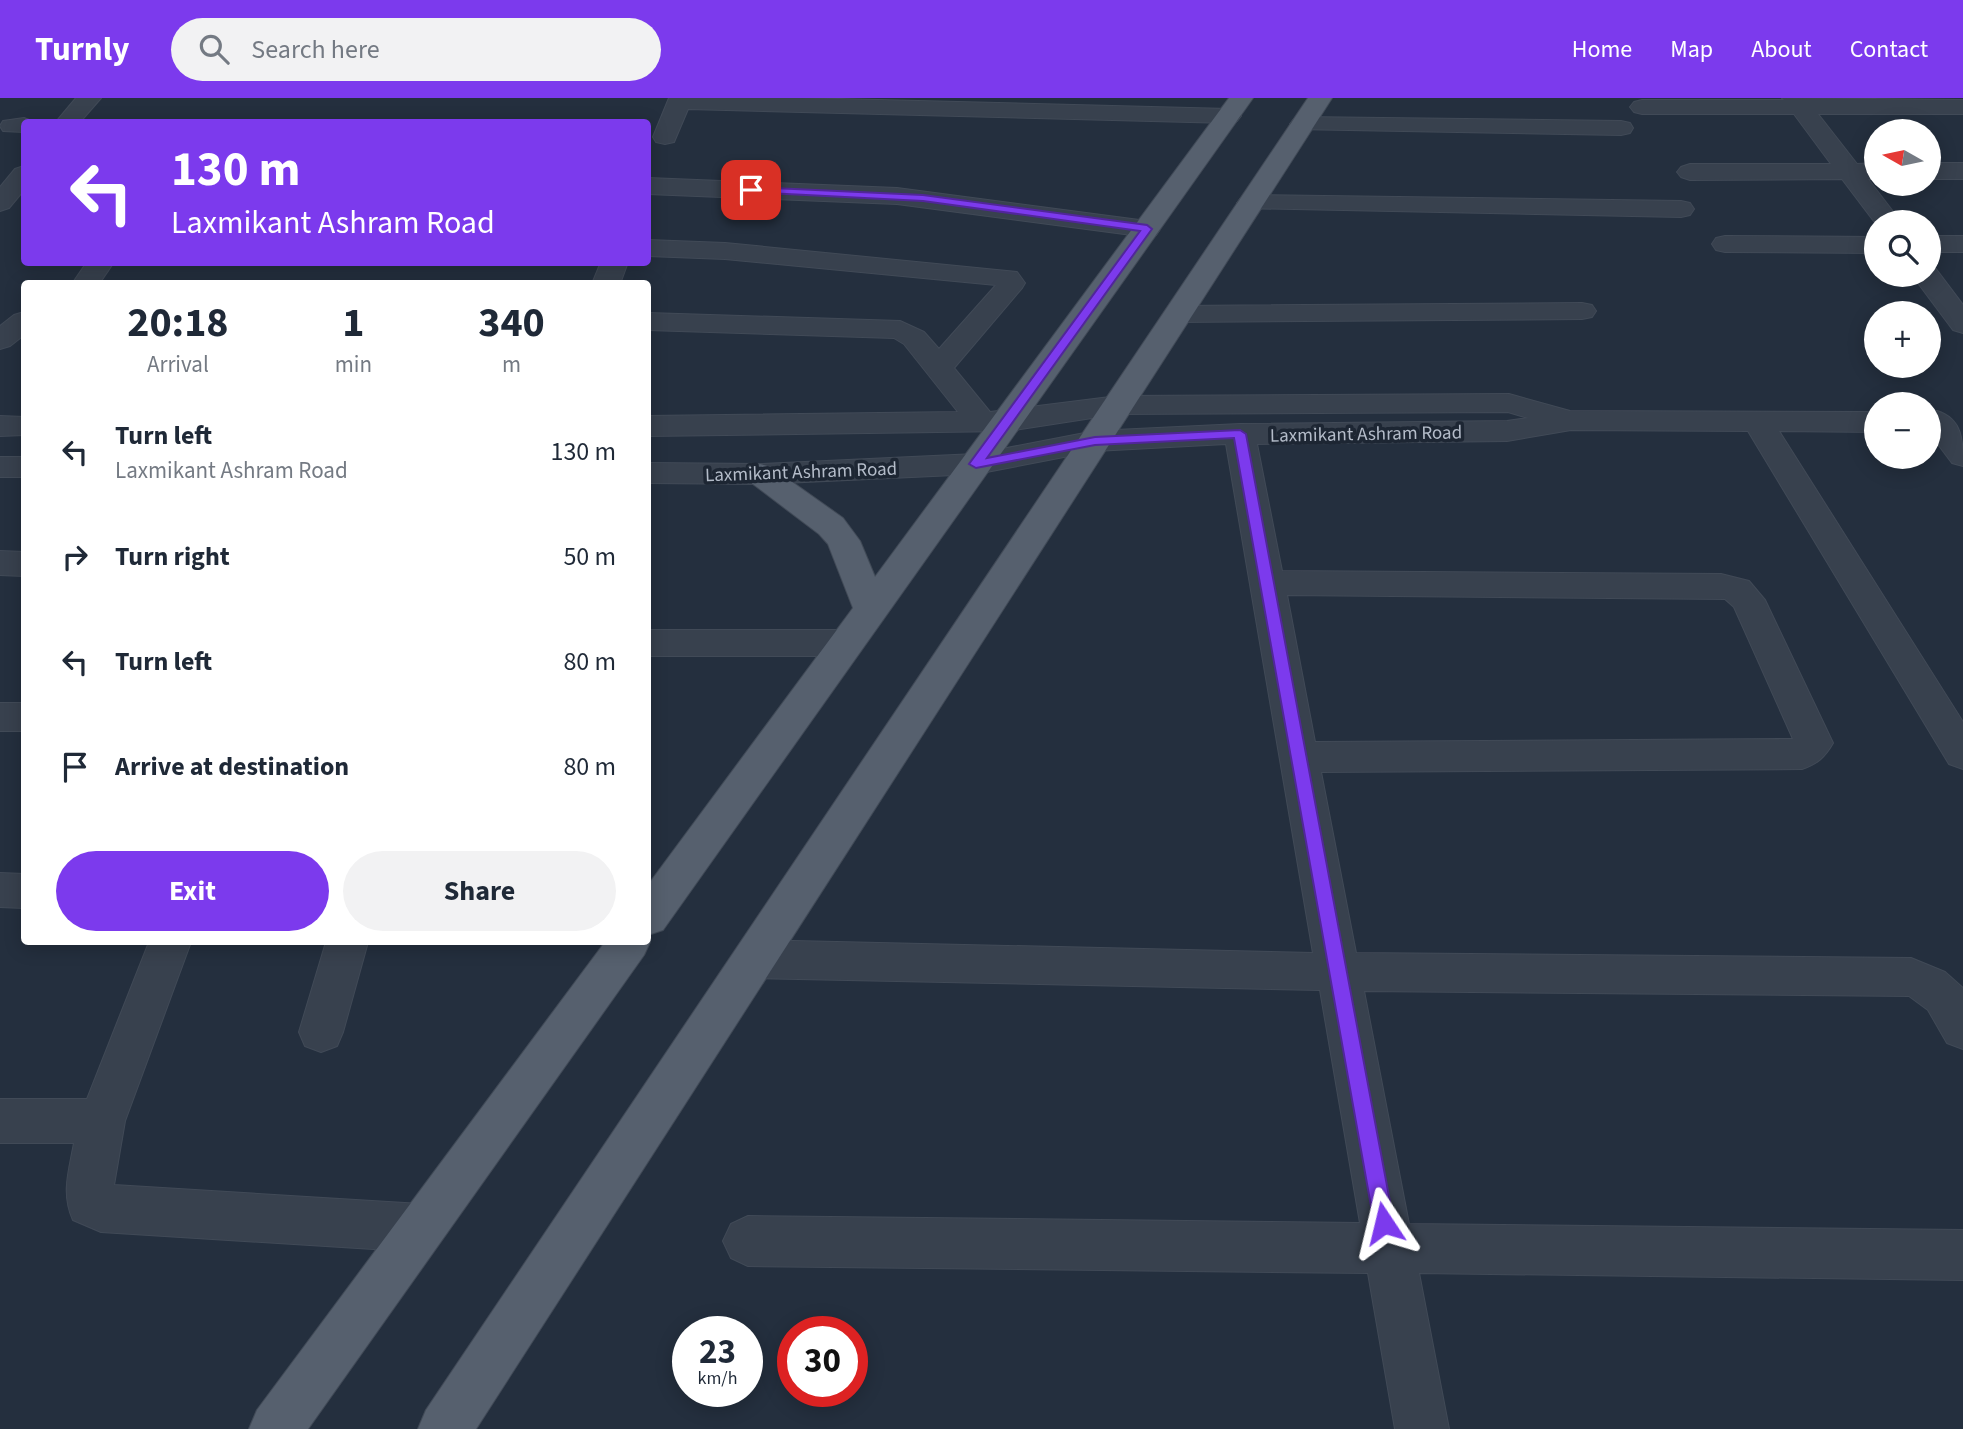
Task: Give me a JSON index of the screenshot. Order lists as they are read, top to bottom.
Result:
{
  "streets": {
    "street": ["Laxmikant Ashram Road"]
  },
  "north": "left",
  "page": {
    "header": "Turnly",
    "search": "Search here",
    "nav": [
      "Home",
      "Map",
      "About",
      "Contact"
    ],
    "map_buttons": ["+", "−"],
    "turn": ["130 m", "Laxmikant Ashram Road"],
    "eta": [
      "20:18",
      "Arrival",
      "1",
      "min",
      "340",
      "m"
    ],
    "list": [
      {
        "name": "Turn left",
        "note": "Laxmikant Ashram Road",
        "value": "130 m"
      },
      {
        "name": "Turn right",
        "value": "50 m"
      },
      {
        "name": "Turn left",
        "value": "80 m"
      },
      {
        "name": "Arrive at destination",
        "value": "80 m"
      }
    ],
    "buttons": ["Exit", "Share"],
    "speed": "23 km/h",
    "limit": "30"
  }
}
